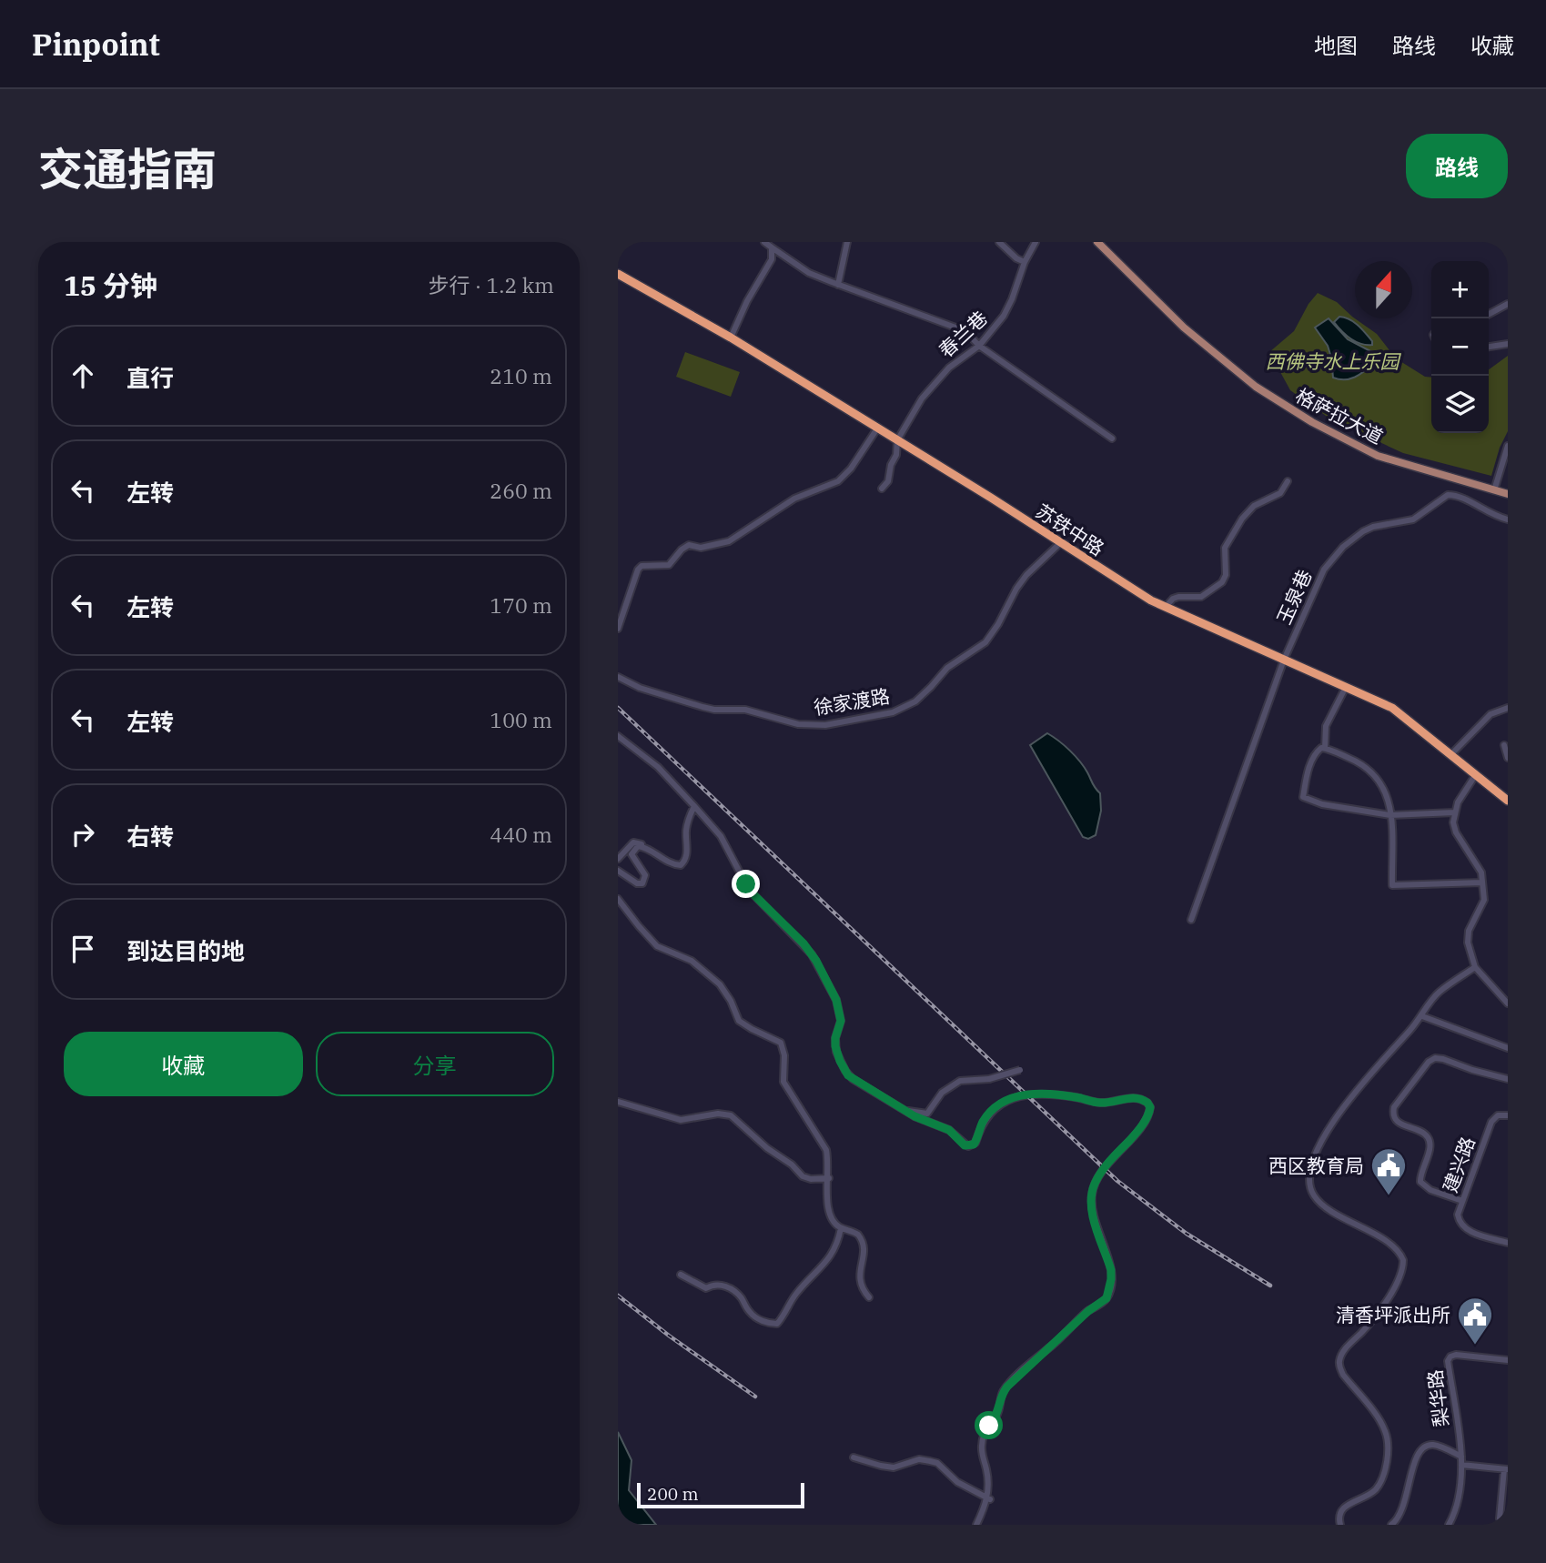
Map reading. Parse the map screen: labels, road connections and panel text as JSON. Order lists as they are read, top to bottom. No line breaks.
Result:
{"streets":{"highway":["苏铁中路"],"main road":["格萨拉大道"],"street":["春兰巷","玉泉巷","徐家渡路","建兴路","梨华路"]},"crossings":[["春兰巷","苏铁中路"],["苏铁中路","玉泉巷"],["苏铁中路","徐家渡路"]],"parks":["西佛寺水上乐园"],"places":{"public building":["西区教育局","清香坪派出所"]},"scale_bar":"200 m","north":"top","page":{"header":"Pinpoint","nav":["地图","路线","收藏"],"title":"交通指南","buttons":["路线",["收藏","分享"]],"heading":["15 分钟","步行 · 1.2 km"],"map_buttons":["+","−"],"list":[["直行","210 m"],["左转","260 m"],["左转","170 m"],["左转","100 m"],["右转","440 m"],"到达目的地"],"scale":"200 m"}}
